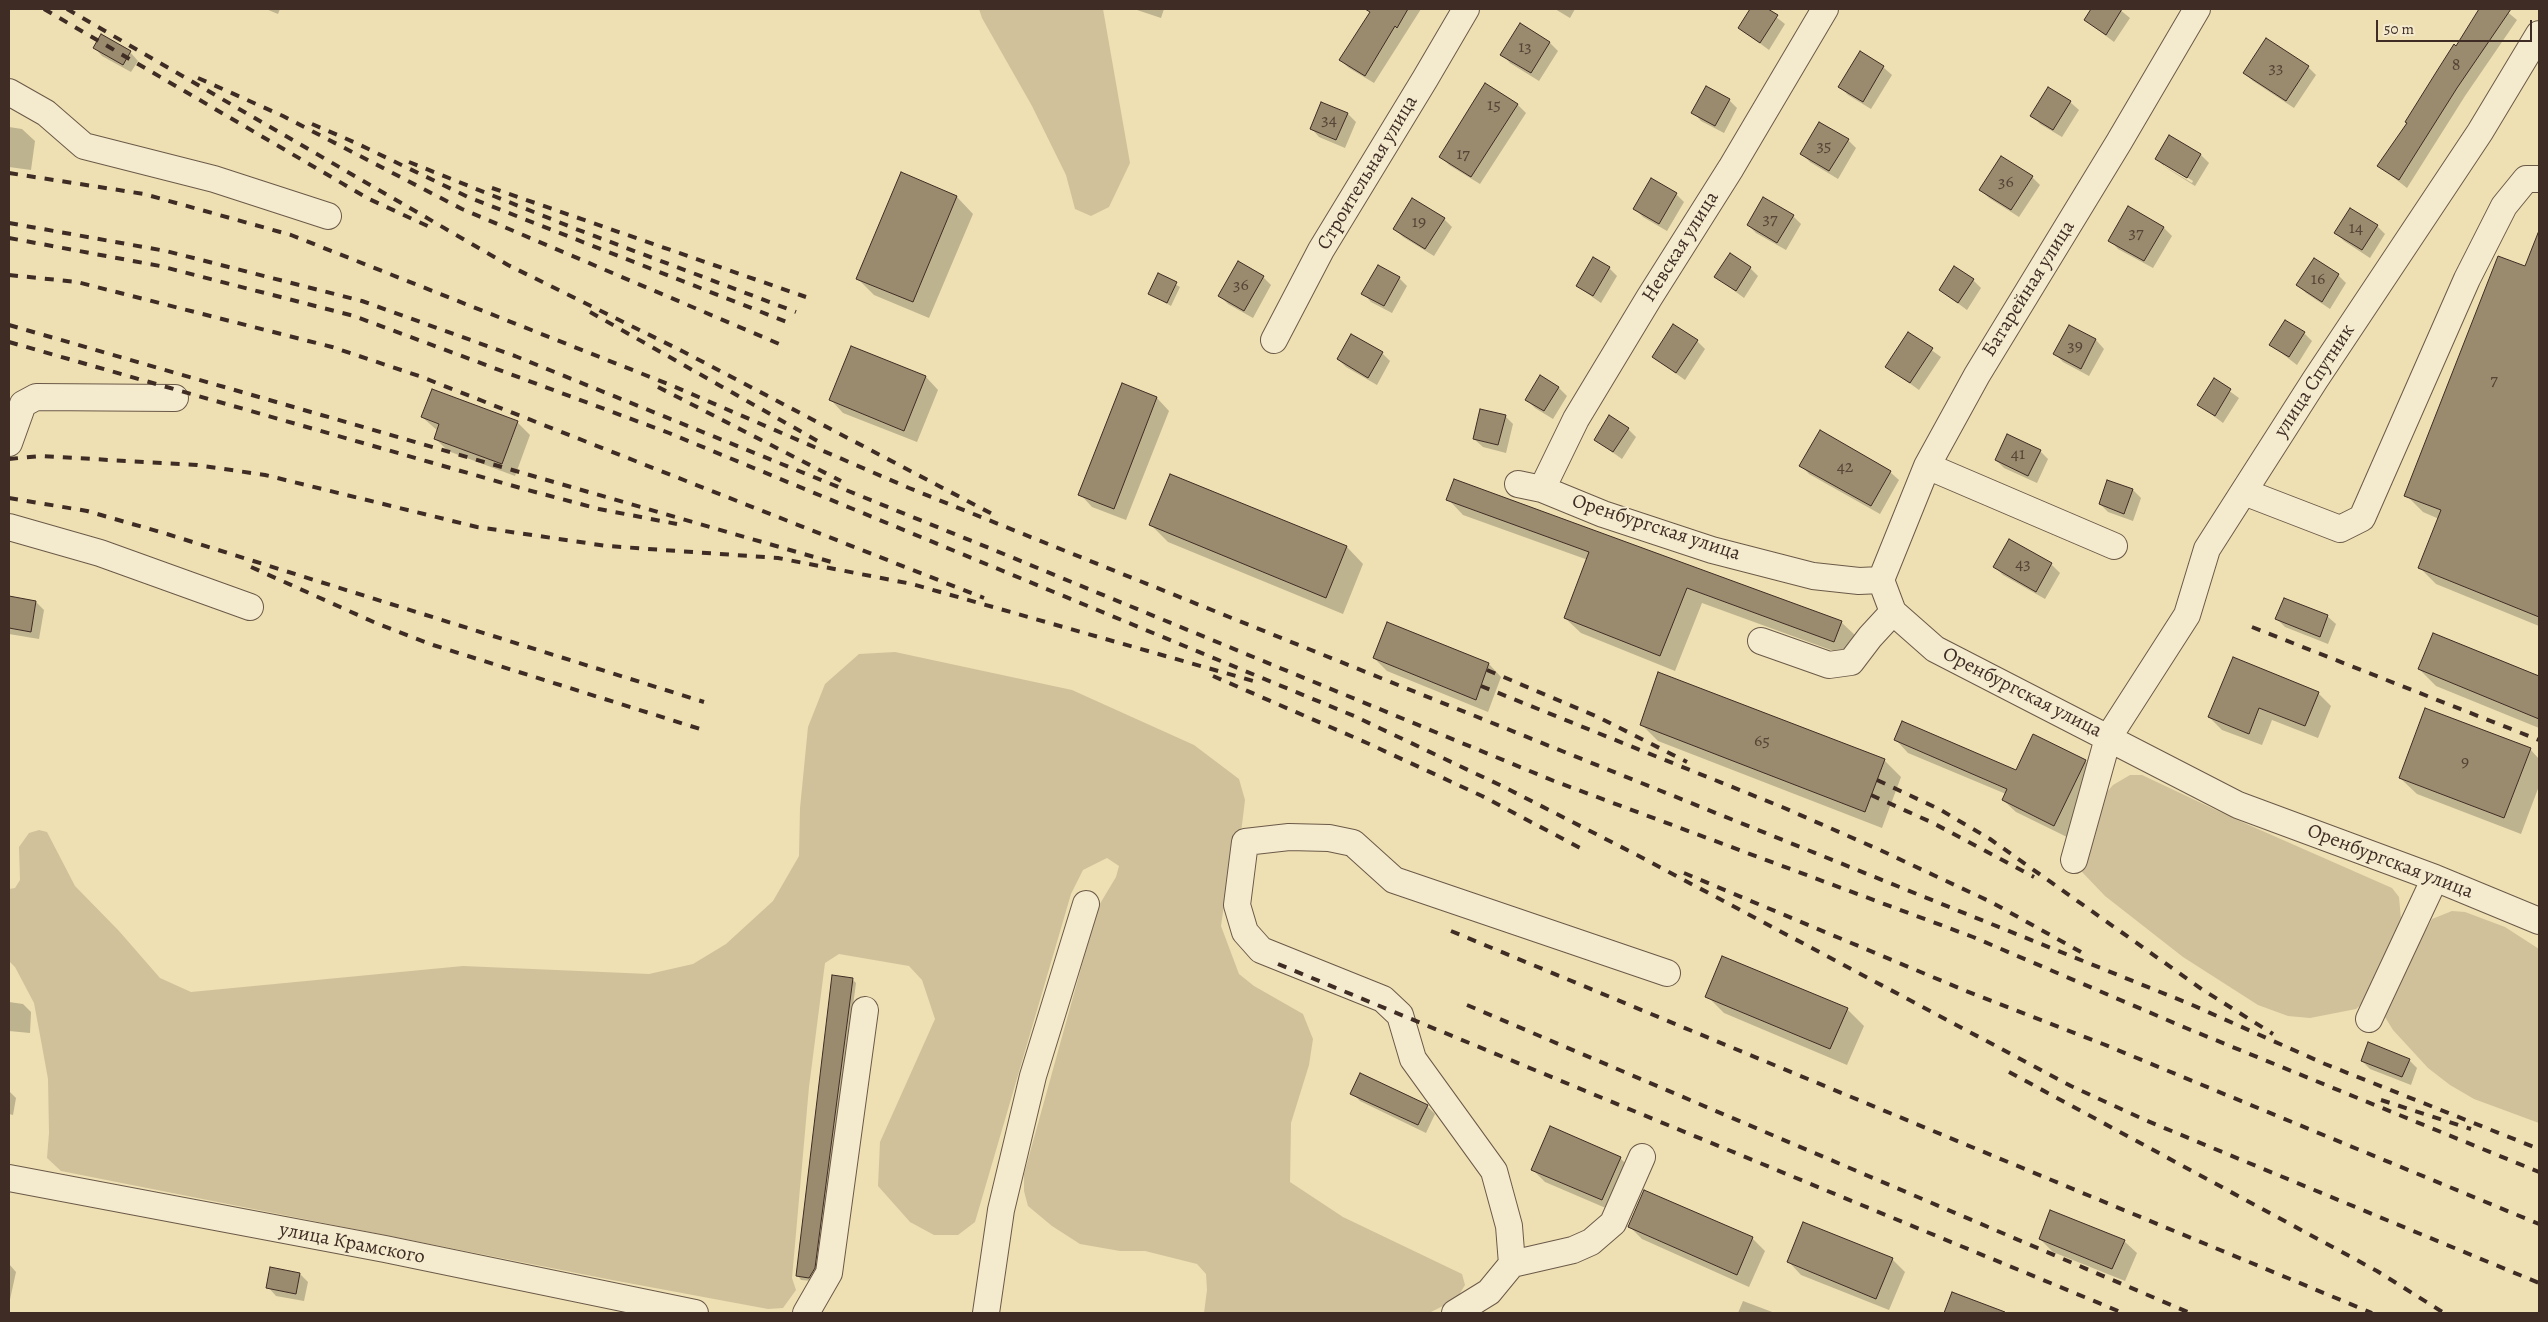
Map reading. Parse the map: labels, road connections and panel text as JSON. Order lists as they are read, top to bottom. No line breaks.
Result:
{"streets":{"street":["Строительная улица","Невская улица","Батарейная улица","улица Спутник","Оренбургская улица","улица Крамского"]},"crossings":[["Невская улица","Оренбургская улица"],["Батарейная улица","Оренбургская улица"],["улица Спутник","Оренбургская улица"]],"house_numbers":["13","8","33","15","34","35","17","36","37","19","14","37","16","36","39","7","41","42","43","65","9"],"scale_bar":"50 m"}
